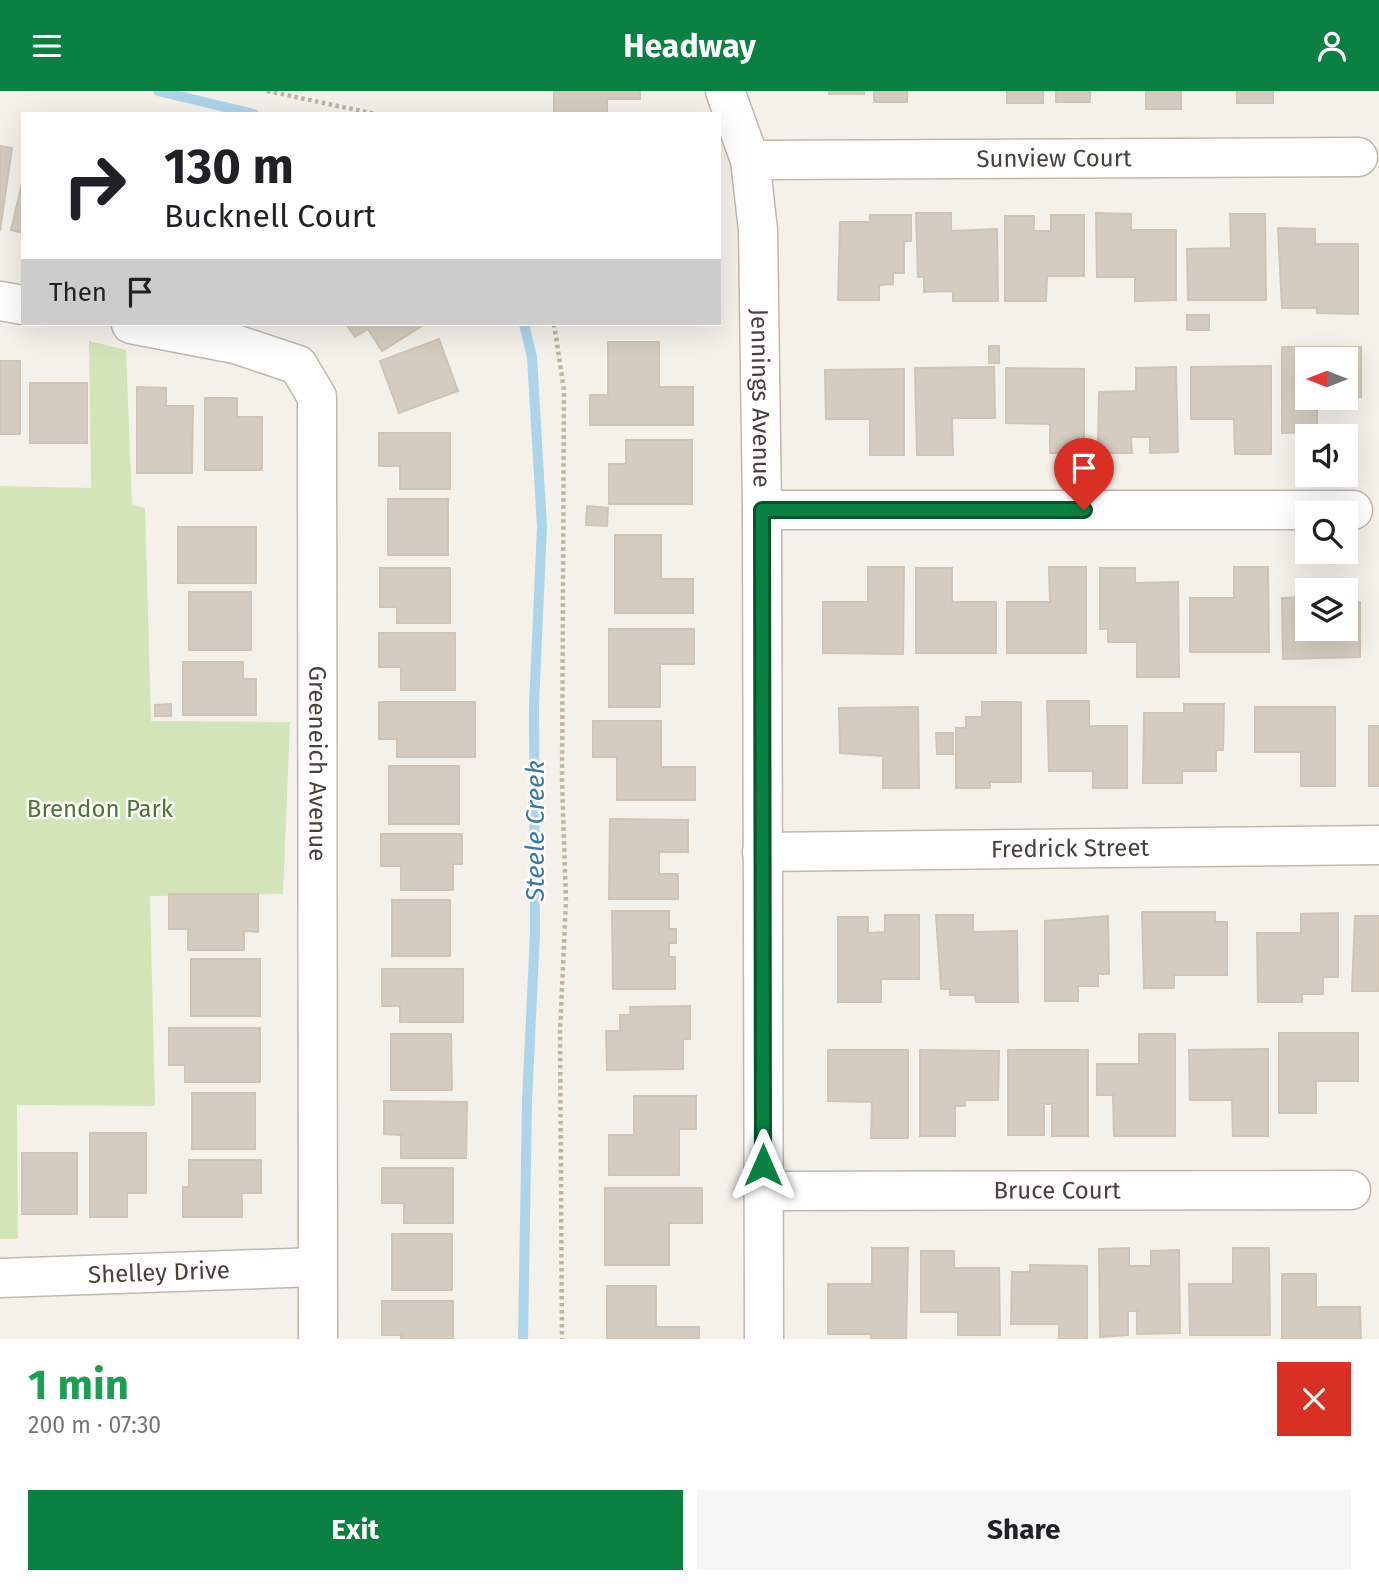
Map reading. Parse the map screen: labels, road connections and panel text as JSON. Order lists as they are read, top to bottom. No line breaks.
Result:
{"streets":{"street":["Sunview Court","Jennings Avenue","Greeneich Avenue","Fredrick Street","Bruce Court","Shelley Drive"]},"crossings":[["Sunview Court","Jennings Avenue"],["Jennings Avenue","Fredrick Street"],["Jennings Avenue","Bruce Court"],["Greeneich Avenue","Shelley Drive"]],"water":["Steele Creek"],"parks":["Brendon Park"],"north":"left","page":{"header":"Headway","turn":["130 m","Bucknell Court"],"then":"Then","heading":["1 min","200 m · 07:30"],"buttons":["Exit","Share"]}}
